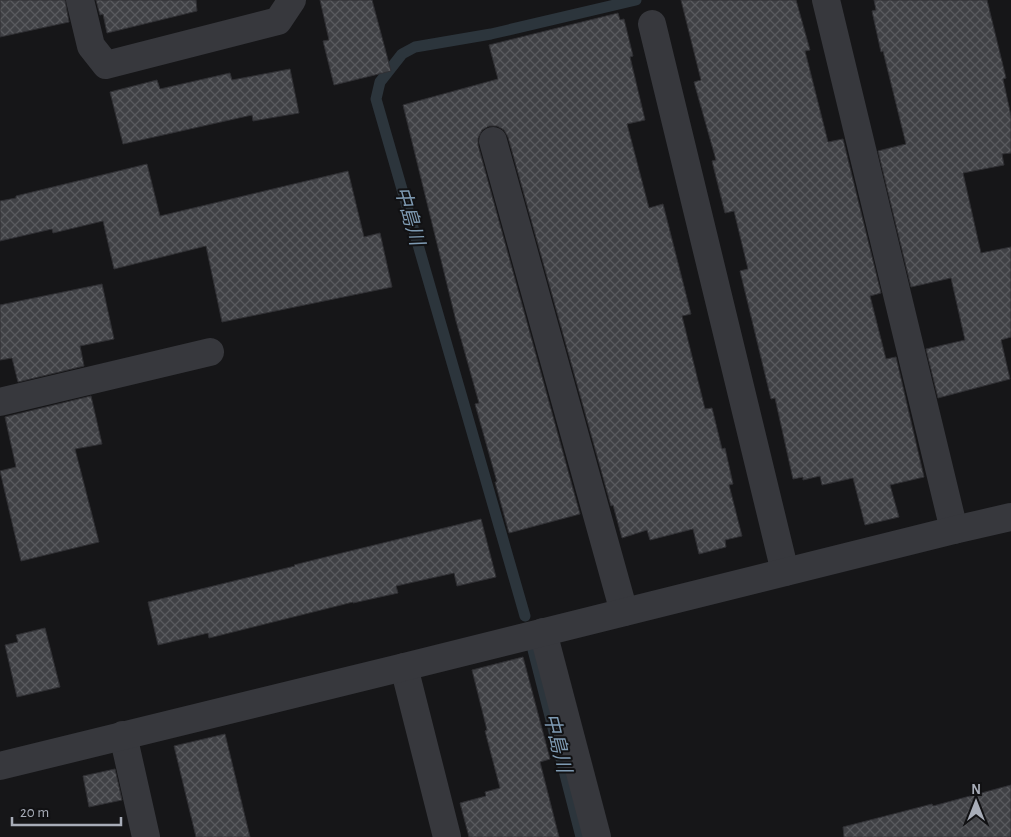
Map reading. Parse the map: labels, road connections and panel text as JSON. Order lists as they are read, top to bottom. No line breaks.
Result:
{"water":["中島川"],"scale_bar":"20 m","north":"top"}
